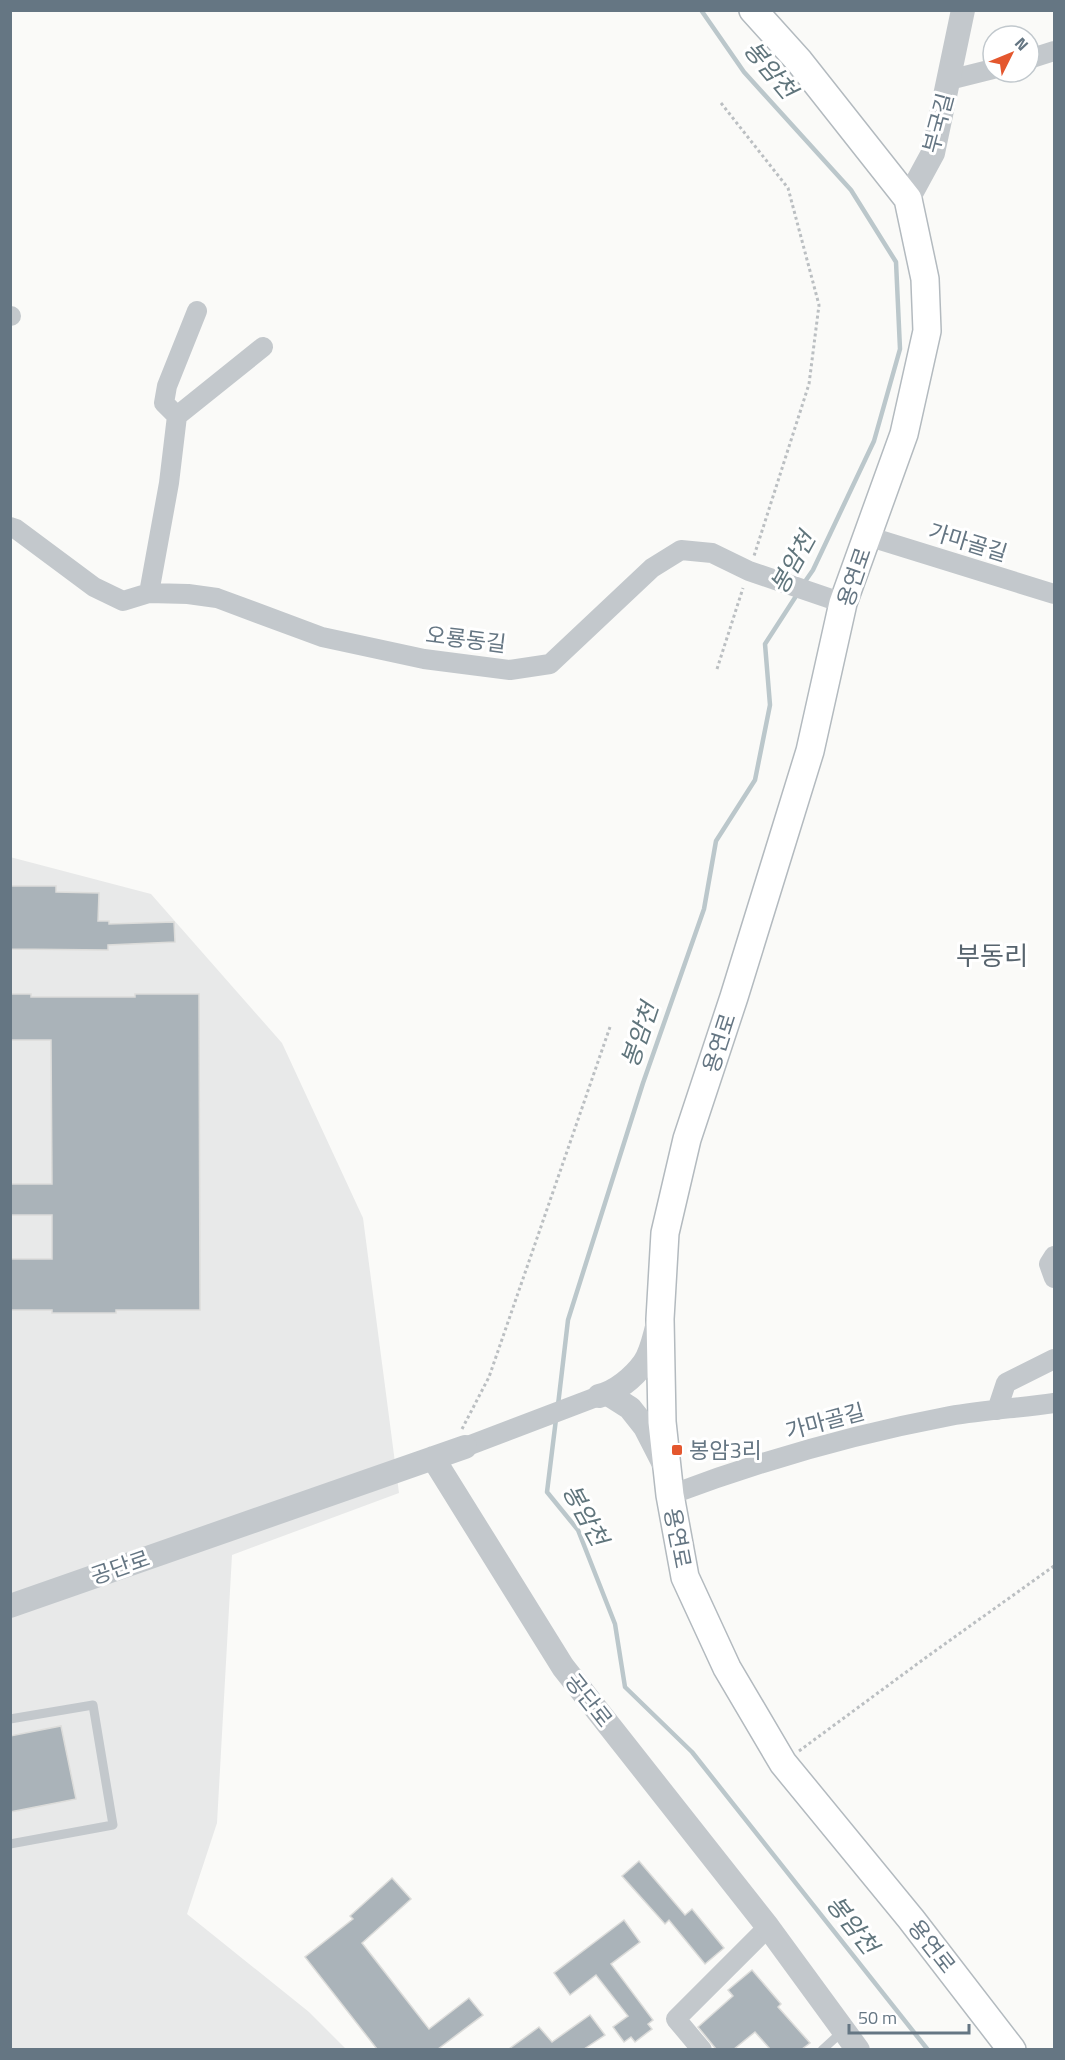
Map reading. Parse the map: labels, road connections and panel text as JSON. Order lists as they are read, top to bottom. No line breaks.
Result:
{"streets":{"main road":["용연로"],"street":["부국길","가마골길","오룡동길","공단로"]},"crossings":[["부국길","용연로"],["가마골길","용연로"],["용연로","오룡동길"]],"districts":["부동리"],"water":["봉암천"],"places":{"transit":["봉암3리"]},"scale_bar":"50 m","north":"top right"}
